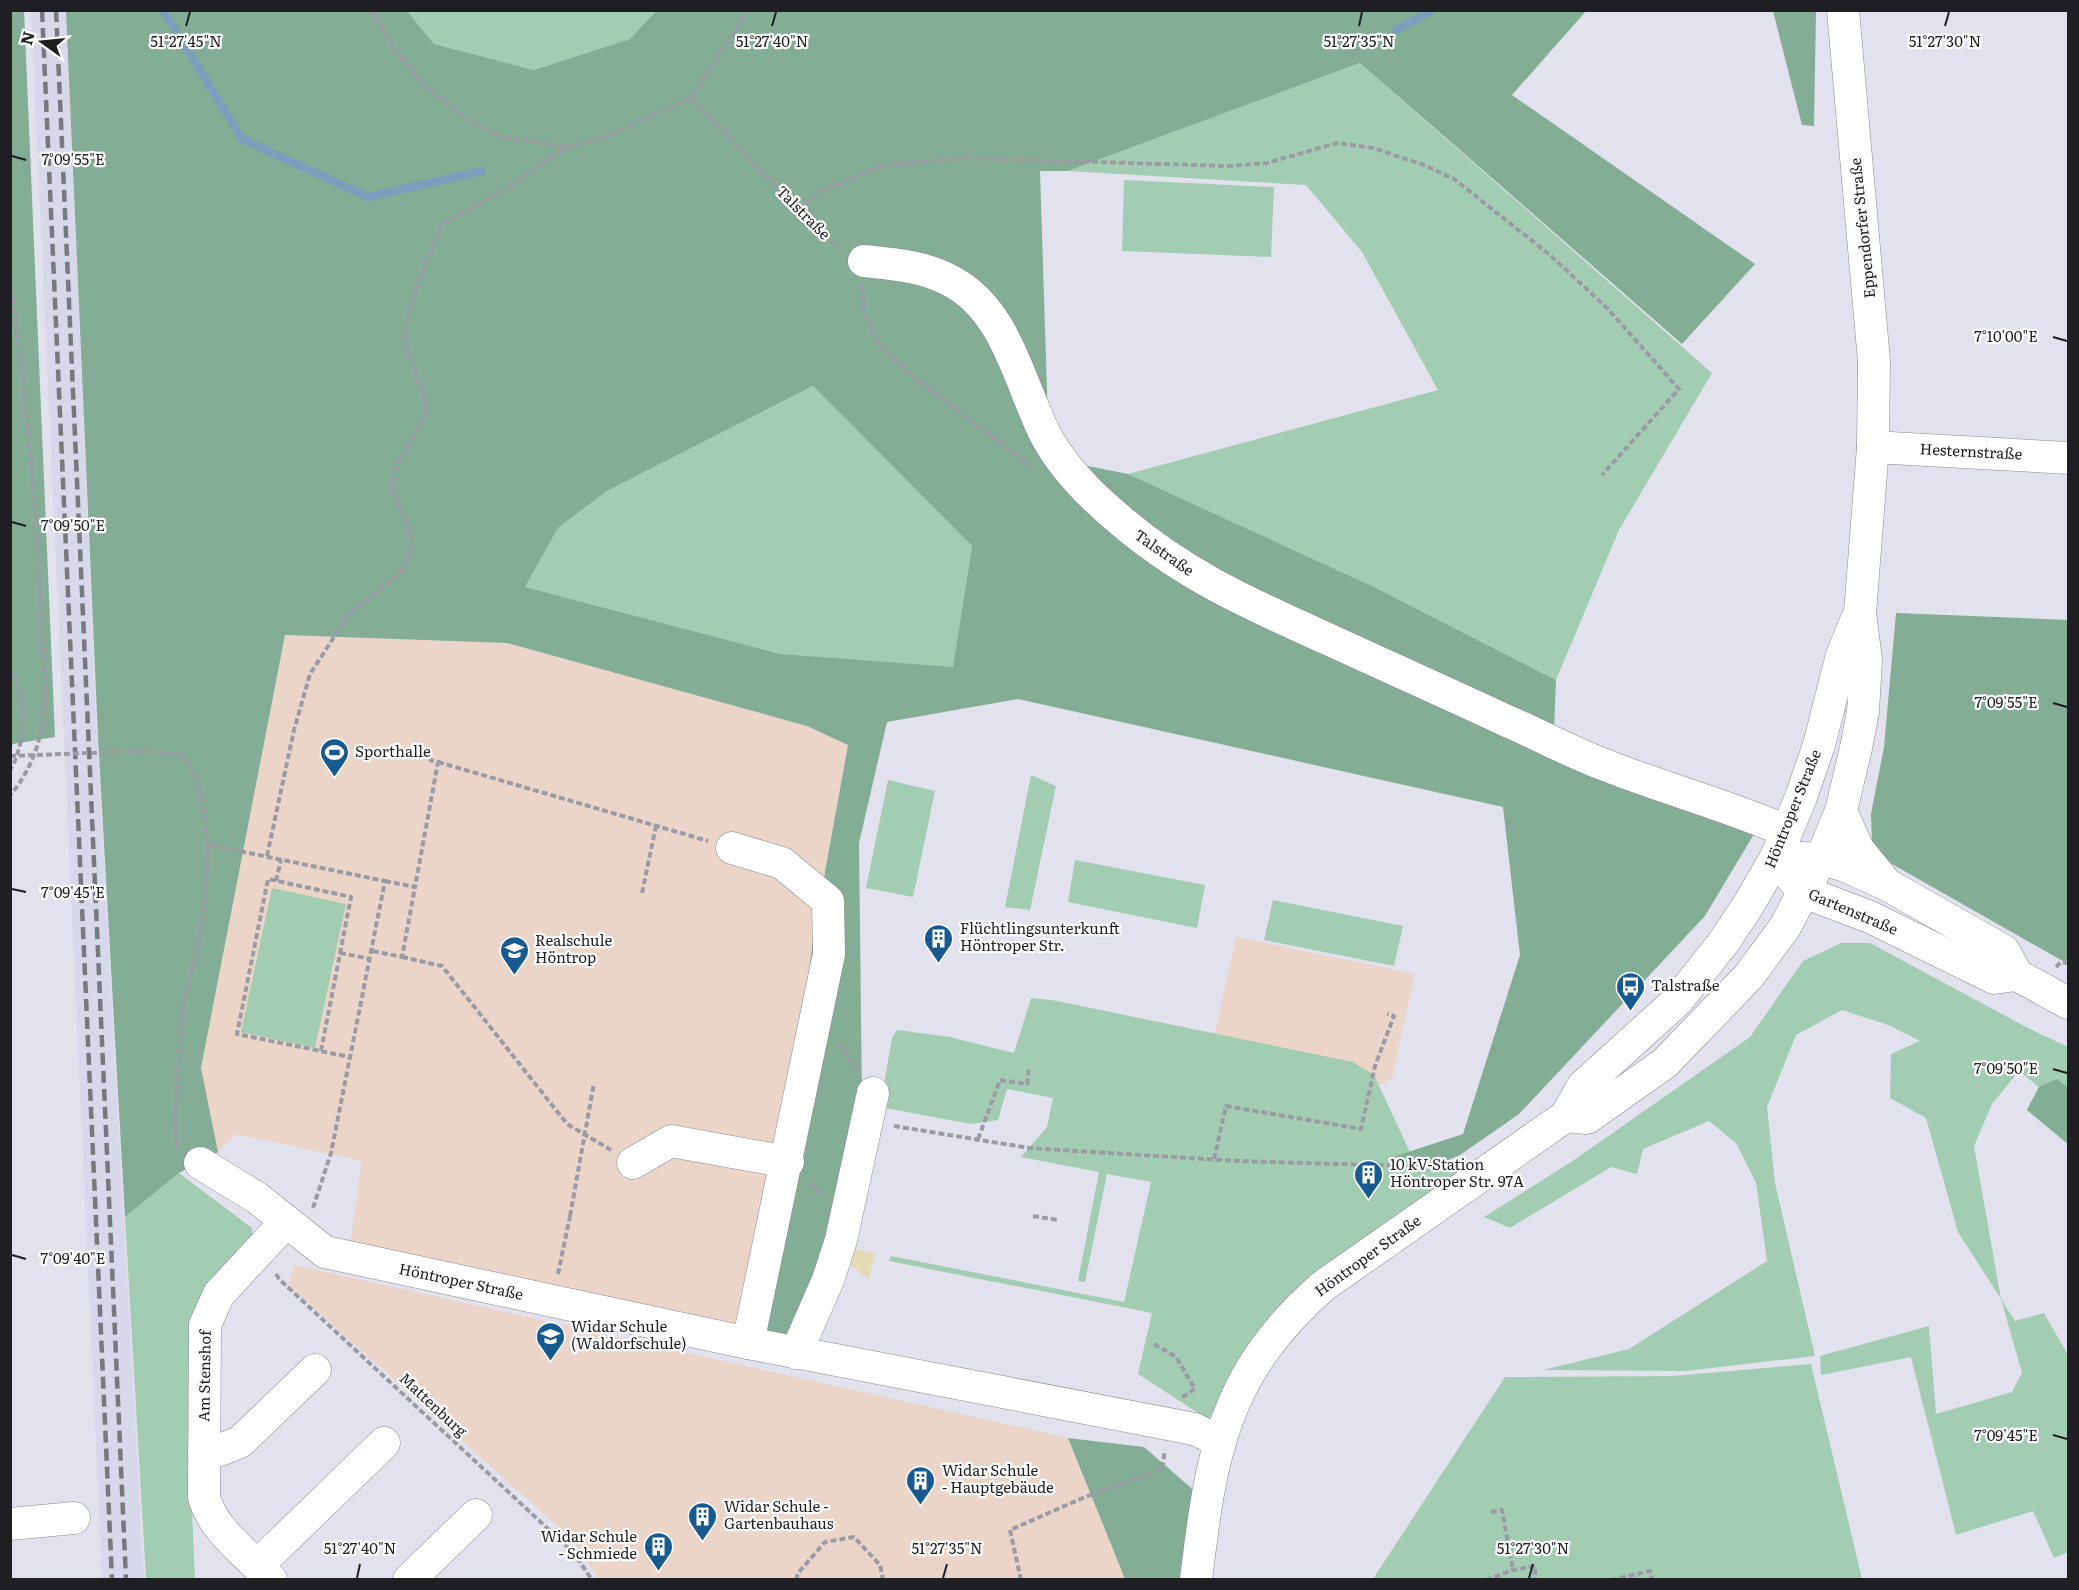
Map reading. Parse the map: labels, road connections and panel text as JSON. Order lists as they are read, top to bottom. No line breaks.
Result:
{"streets":{"street":["Talstraße","Eppendorfer Straße","Hesternstraße","Höntroper Straße","Gartenstraße","Am Stenshof"],"path":["Mattenburg"]},"crossings":[["Talstraße","Höntroper Straße"],["Talstraße","Gartenstraße"],["Eppendorfer Straße","Hesternstraße"],["Eppendorfer Straße","Höntroper Straße"],["Hesternstraße","Höntroper Straße"],["Höntroper Straße","Gartenstraße"],["Höntroper Straße","Am Stenshof"],["Am Stenshof","Mattenburg"]],"places":{"sports":["Sporthalle"],"building":["Flüchtlingsunterkunft Höntroper Str.","10 kV-Station Höntroper Str. 97A","Widar Schule - Hauptgebäude","Widar Schule - Gartenbauhaus","Widar Schule - Schmiede"],"school or university":["Realschule Höntrop","Widar Schule (Waldorfschule)"],"bus stop":["Talstraße"]},"north":"left","coordinates":["51°27'45\"N","51°27'40\"N","51°27'35\"N","51°27'30\"N","7°09'55\"E","7°10'00\"E","7°09'50\"E","7°09'45\"E","7°09'40\"E"]}
